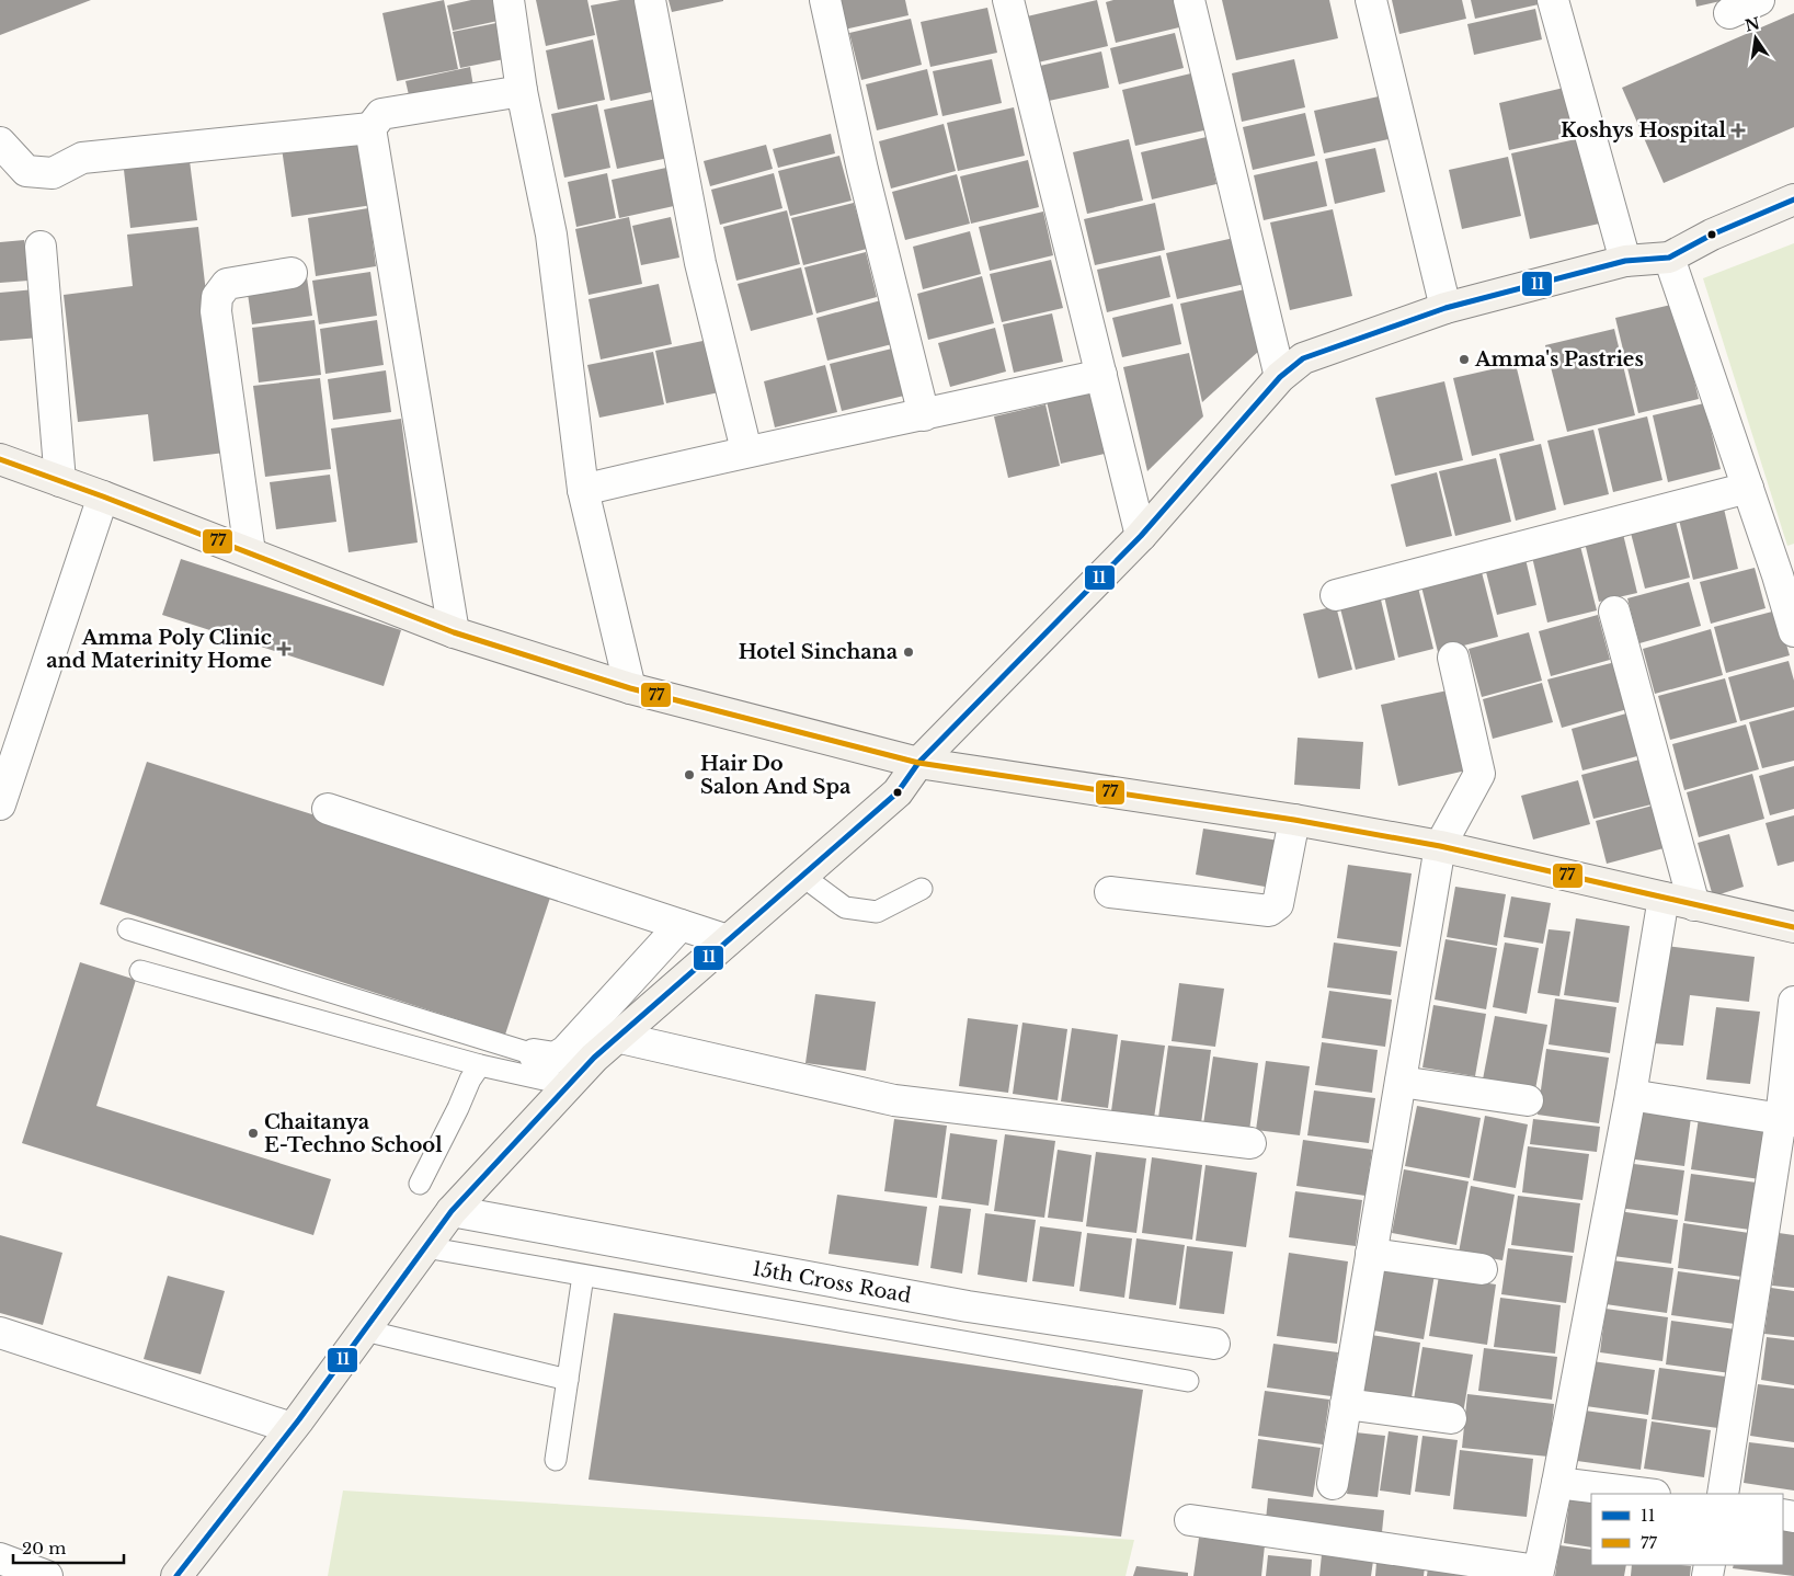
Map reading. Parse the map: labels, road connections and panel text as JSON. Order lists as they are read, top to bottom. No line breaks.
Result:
{"streets":{"street":["15th Cross Road"]},"places":{"health":["Koshys Hospital","Amma Poly Clinic and Materinity Home"],"other":["Amma's Pastries","Hotel Sinchana","Hair Do Salon And Spa","Chaitanya E-Techno School"]},"lines":["transit line 11","transit line 77"],"legend":["11","77"],"scale_bar":"20 m","north":"top"}
